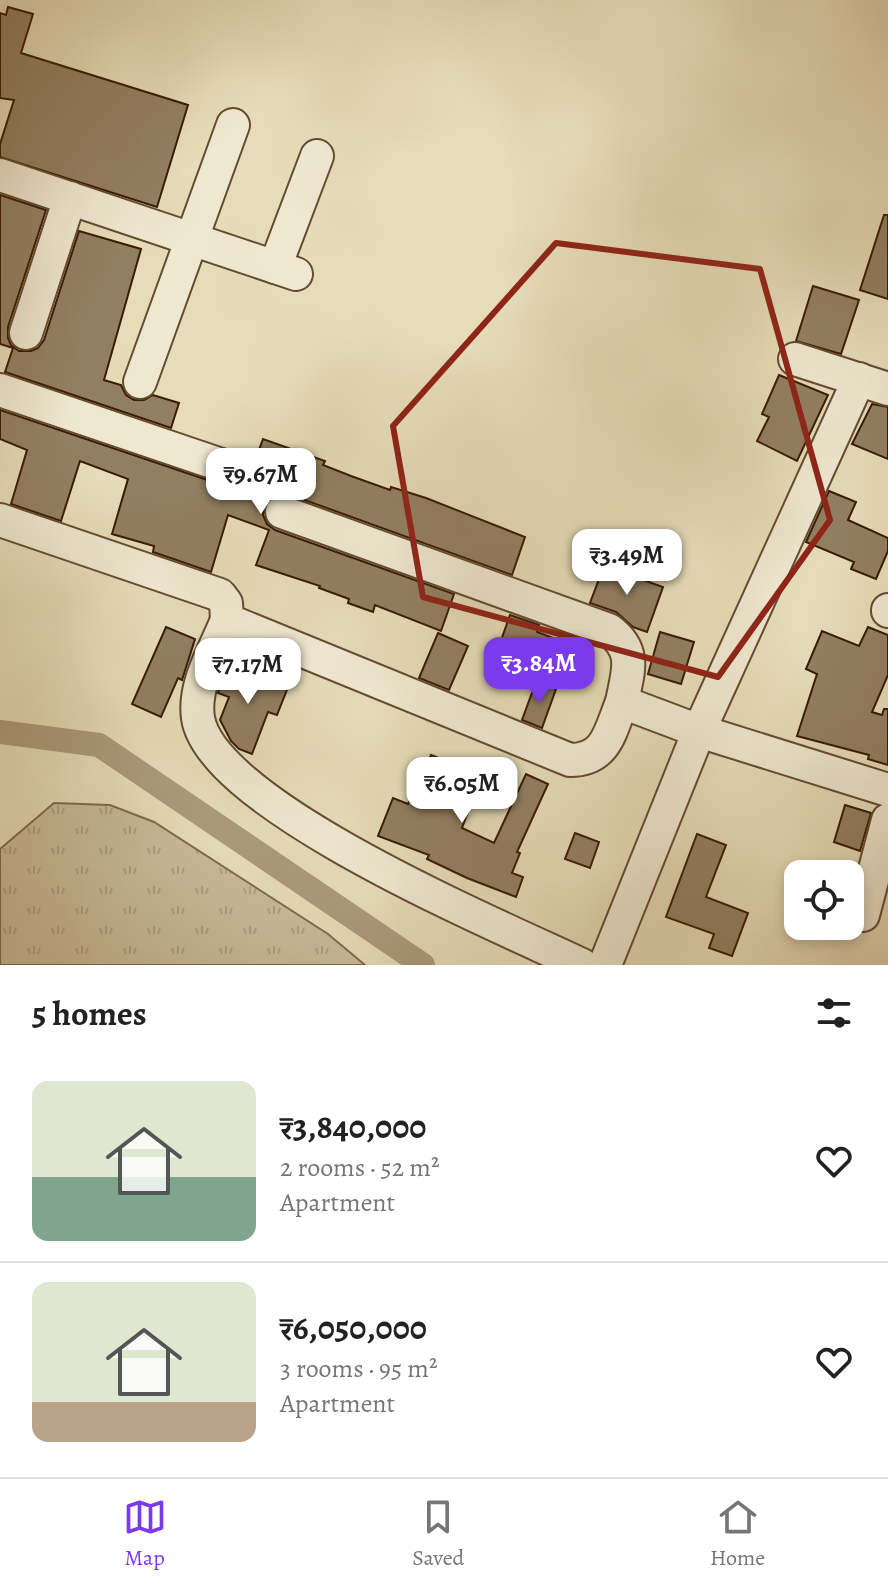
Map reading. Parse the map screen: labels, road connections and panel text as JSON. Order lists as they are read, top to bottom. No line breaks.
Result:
{"page":{"price":["₹9.67M","₹3.49M","₹3.84M","₹7.17M","₹6.05M"],"heading":"5 homes","list":[{"name":"₹3,840,000","note":"2 rooms · 52 m² · Apartment"},{"name":"₹6,050,000","note":"3 rooms · 95 m² · Apartment"}],"tabs":["Map","Saved","Home"]}}
